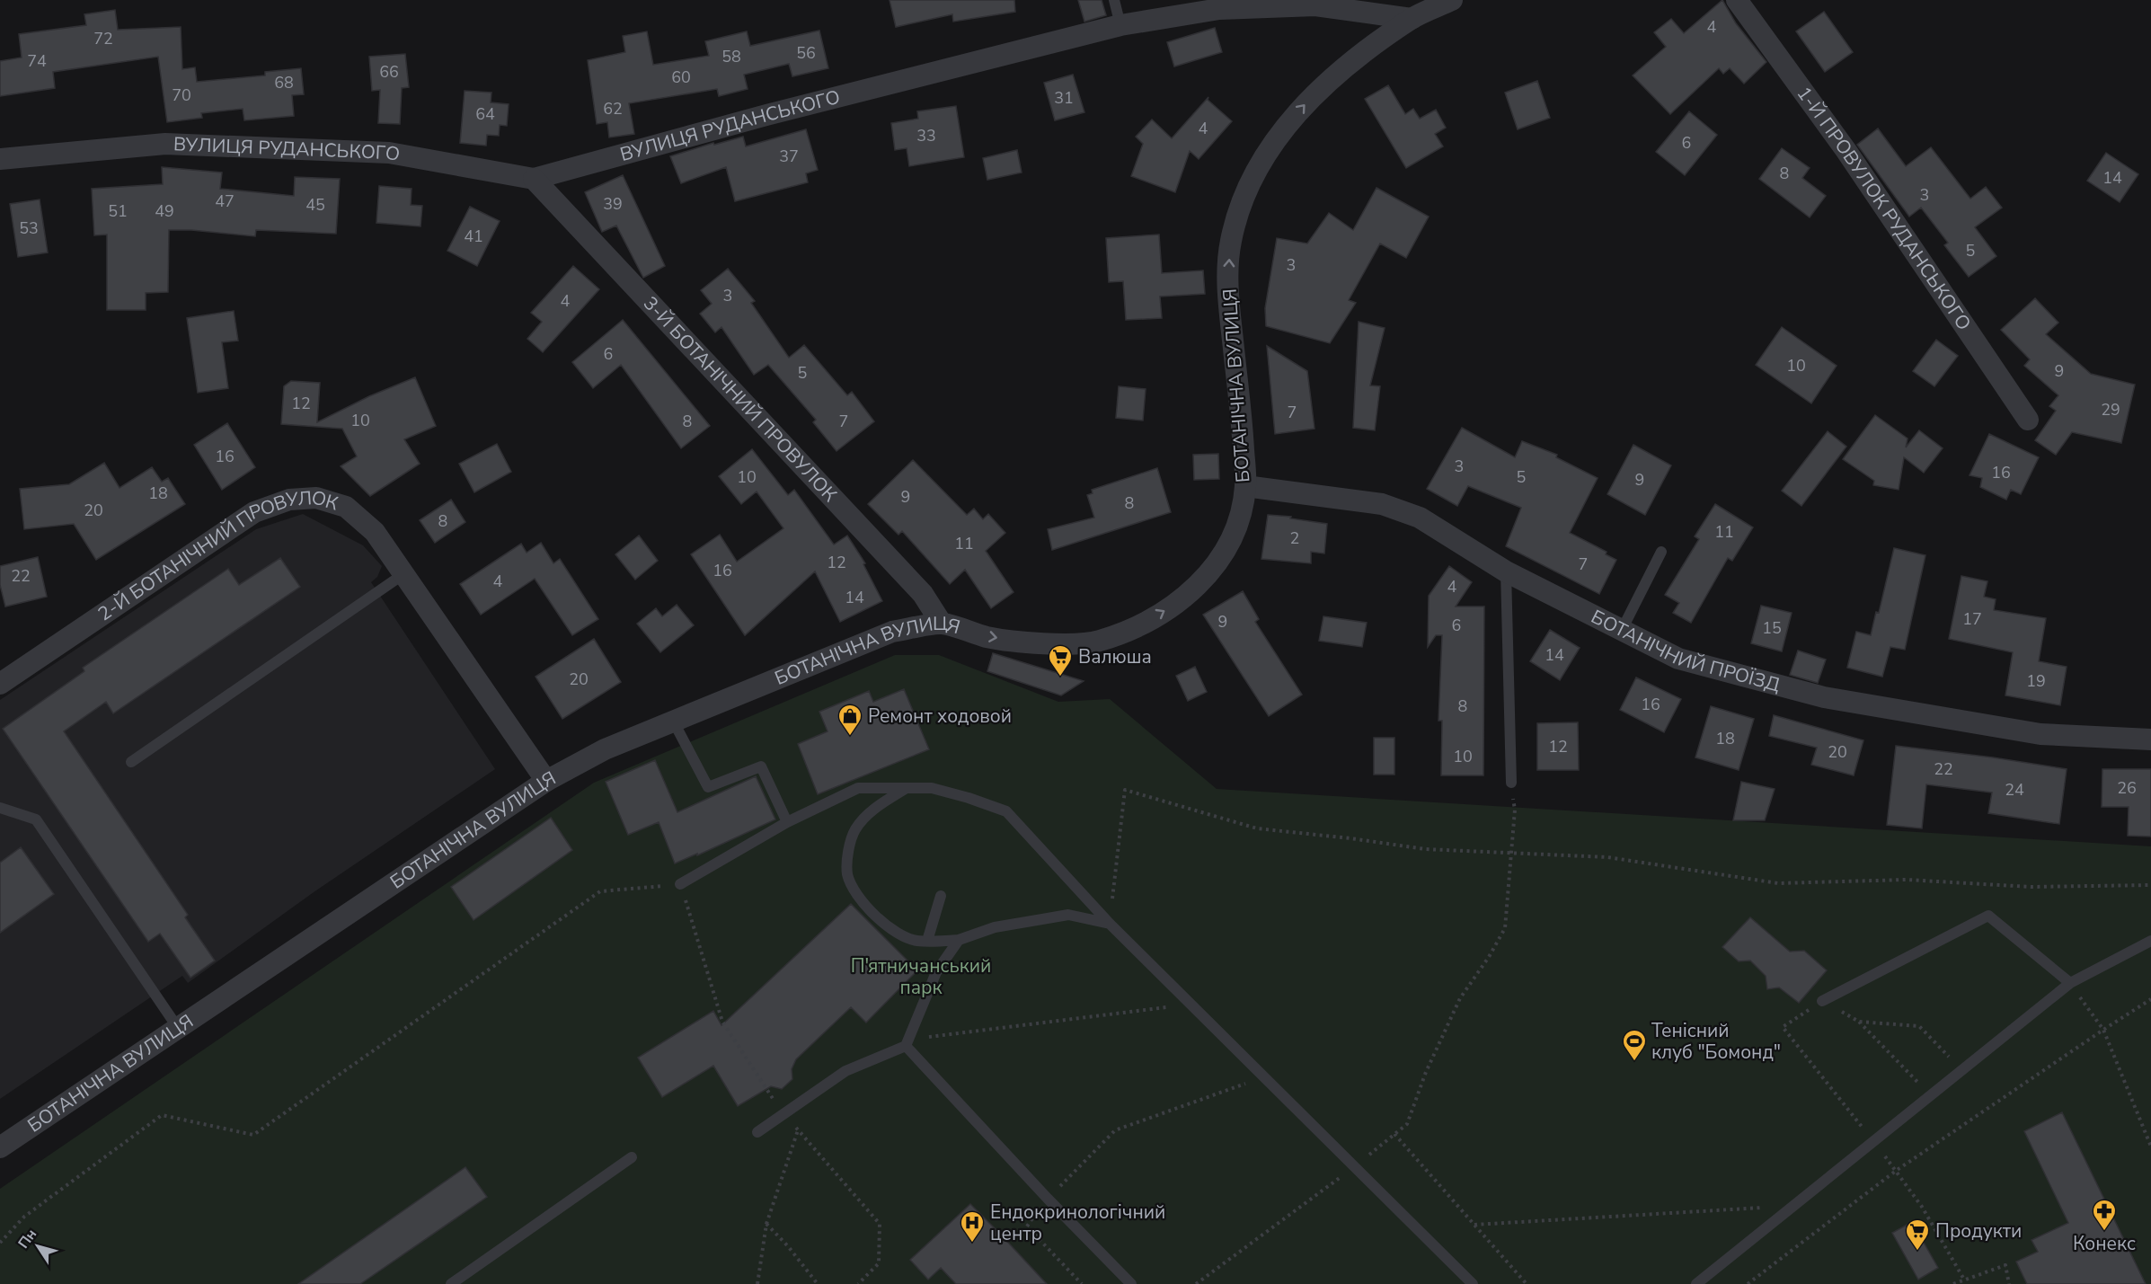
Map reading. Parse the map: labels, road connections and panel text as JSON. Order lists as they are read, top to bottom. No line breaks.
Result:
{"streets":{"street":["ВУЛИЦЯ РУДАНСЬКОГО","1-Й ПРОВУЛОК РУДАНСЬКОГО","БОТАНІЧНА ВУЛИЦЯ","3-Й БОТАНІЧНИЙ ПРОВУЛОК","2-Й БОТАНІЧНИЙ ПРОВУЛОК","БОТАНІЧНИЙ ПРОЇЗД"]},"crossings":[["ВУЛИЦЯ РУДАНСЬКОГО","БОТАНІЧНА ВУЛИЦЯ"],["ВУЛИЦЯ РУДАНСЬКОГО","3-Й БОТАНІЧНИЙ ПРОВУЛОК"],["БОТАНІЧНА ВУЛИЦЯ","3-Й БОТАНІЧНИЙ ПРОВУЛОК"],["БОТАНІЧНА ВУЛИЦЯ","2-Й БОТАНІЧНИЙ ПРОВУЛОК"],["БОТАНІЧНА ВУЛИЦЯ","БОТАНІЧНИЙ ПРОЇЗД"]],"one_way":["БОТАНІЧНА ВУЛИЦЯ"],"parks":["П'ятничанський парк"],"places":{"supermarket":["Валюша","Продукти"],"shop":["Ремонт ходовой"],"sports":["Тенісний клуб \"Бомонд\""],"pharmacy":["Конекс"],"hospital":["Ендокринологічний центр"]},"house_numbers":["4","72","56","58","74","66","60","68","70","31","62","64","4","33","6","37","8","14","3","47","39","45","51","49","53","41","5","3","3","4","6","10","9","5","12","29","7","10","8","7","16","3","16","10","5","9","18","9","8","20","8","11","2","11","12","7","16","22","4","4","14","17","9","6","15","14","20","19","16","8","18","12","20","10","22","26","24"],"north":"top left"}
